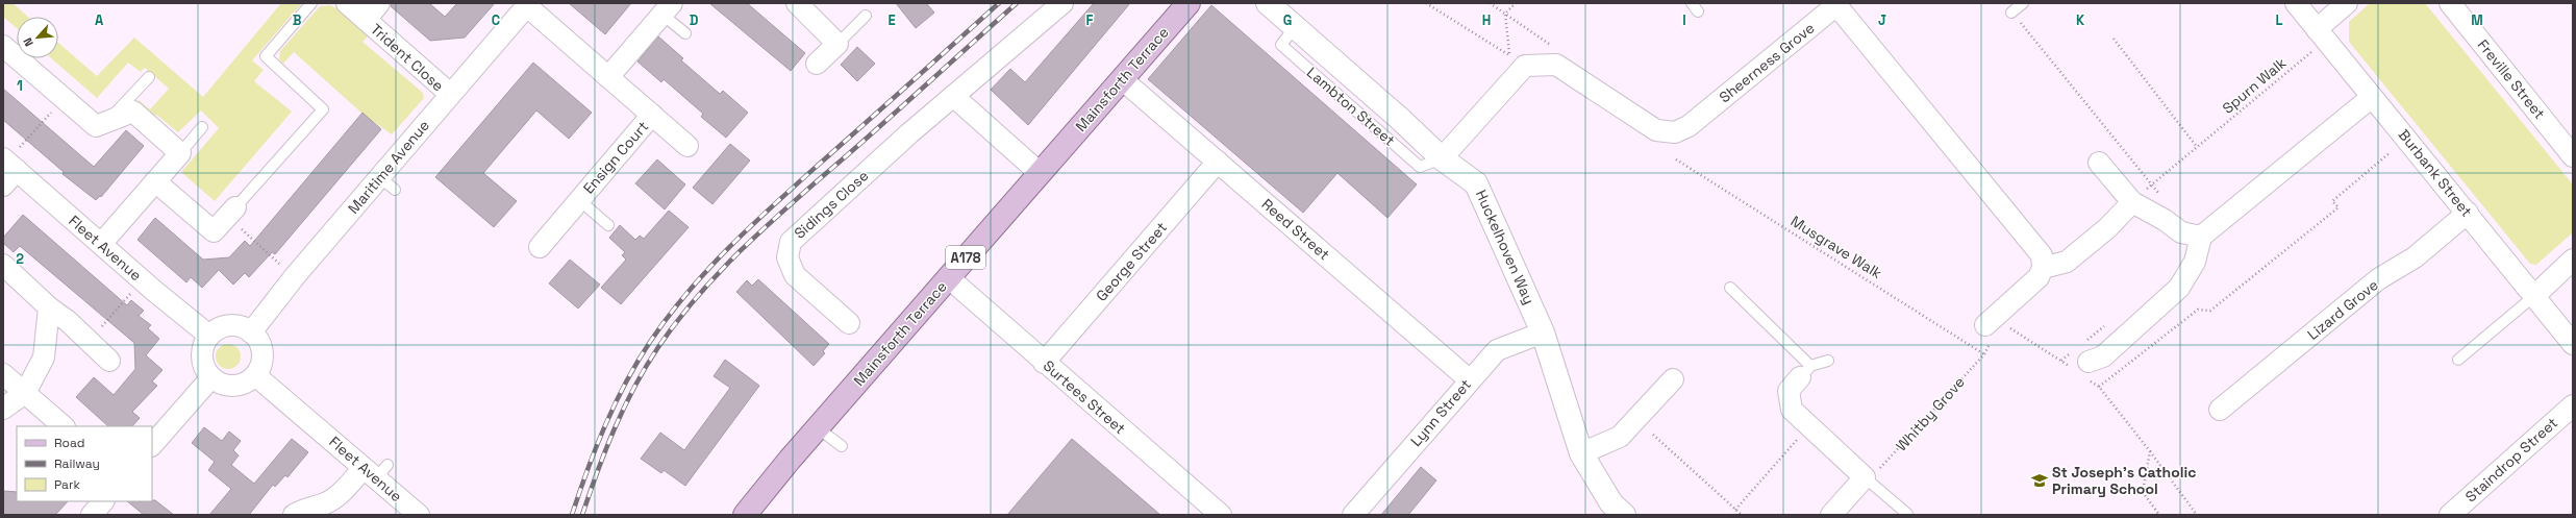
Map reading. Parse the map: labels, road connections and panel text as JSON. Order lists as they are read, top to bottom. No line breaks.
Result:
{"streets":{"main road":["Mainsforth Terrace","A178"],"street":["Trident Close","Sheerness Grove","Freville Street","Ensign Court","Maritime Avenue","Burbank Street","Sidings Close","Reed Street","Huckelhoven Way","Fleet Avenue","George Street","Lizard Grove","Surtees Street","Lynn Street","Staindrop Street"],"path":["Spurn Walk","Musgrave Walk","Whitby Grove"]},"crossings":[["Trident Close","Maritime Avenue"],["Mainsforth Terrace","Reed Street"],["Mainsforth Terrace","Surtees Street"],["Spurn Walk","Burbank Street"],["Ensign Court","Maritime Avenue"],["Maritime Avenue","Fleet Avenue"],["Burbank Street","Lizard Grove"],["Reed Street","George Street"],["Reed Street","Lynn Street"],["Huckelhoven Way","Lynn Street"],["Musgrave Walk","Whitby Grove"],["George Street","Surtees Street"]],"places":{"school or university":["St Joseph's Catholic Primary School"]},"legend":["Road","Railway","Park"],"north":"bottom left","grid":{"columns":["A","B","C","D","E","F","G","H","I","J","K","L","M"],"rows":["1","2"]}}
